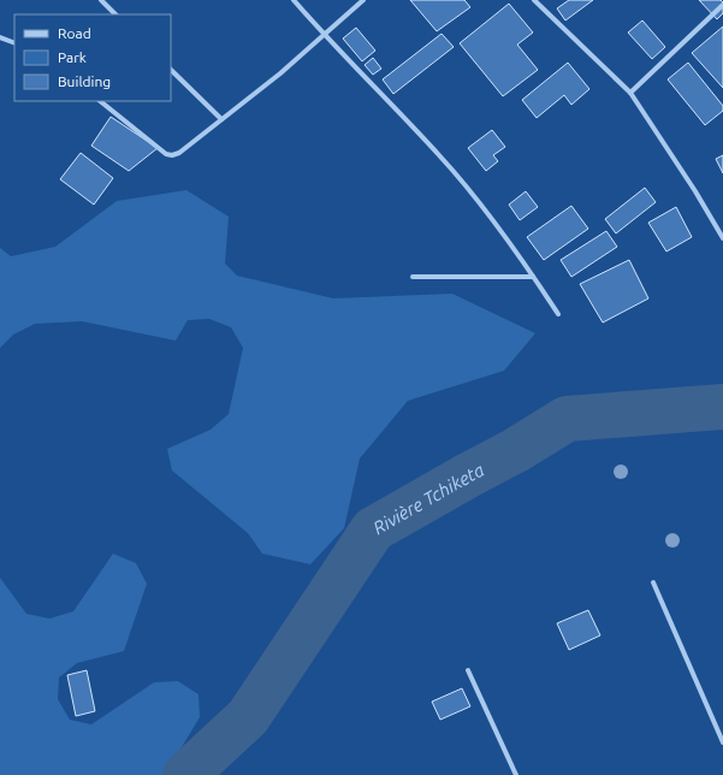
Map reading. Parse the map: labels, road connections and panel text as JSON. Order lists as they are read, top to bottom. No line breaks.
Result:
{"water":["Rivière Tchiketa"],"legend":["Road","Park","Building"]}
